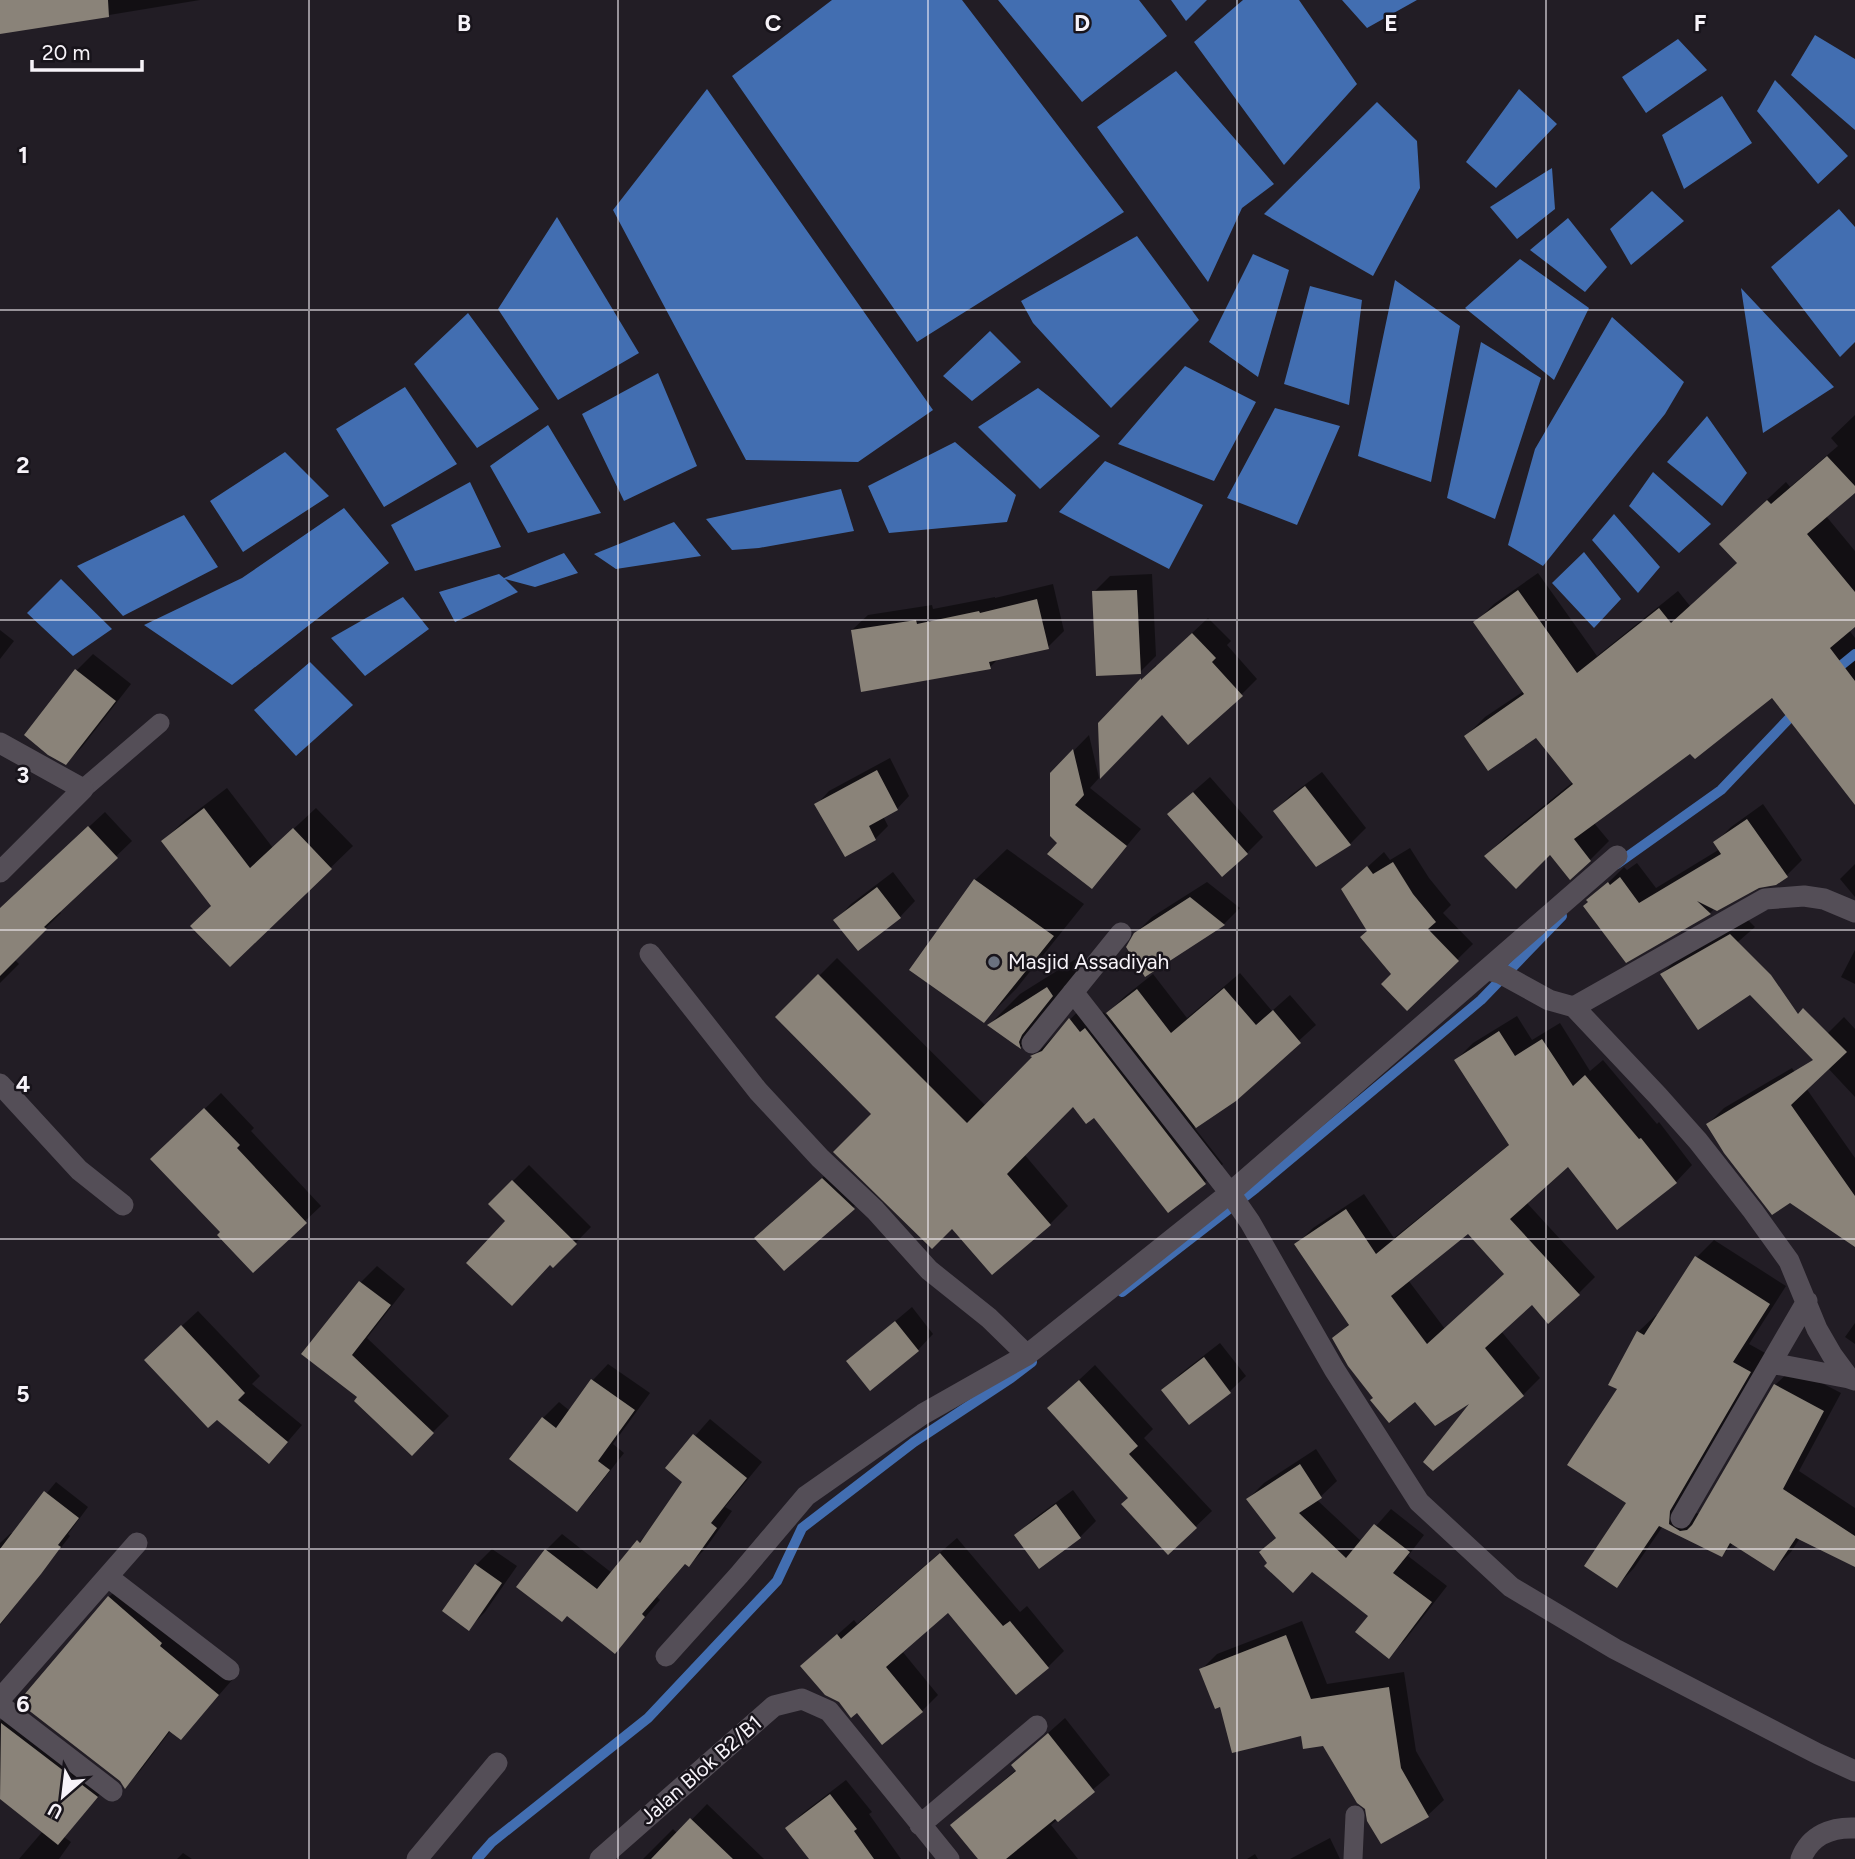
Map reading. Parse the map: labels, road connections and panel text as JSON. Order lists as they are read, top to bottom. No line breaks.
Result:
{"streets":{"street":["Jalan Blok B2/B1"]},"places":["Masjid Assadiyah"],"scale_bar":"20 m","north":"bottom left","grid":{"columns":["B","C","D","E","F"],"rows":["1","2","3","4","5","6"]}}
